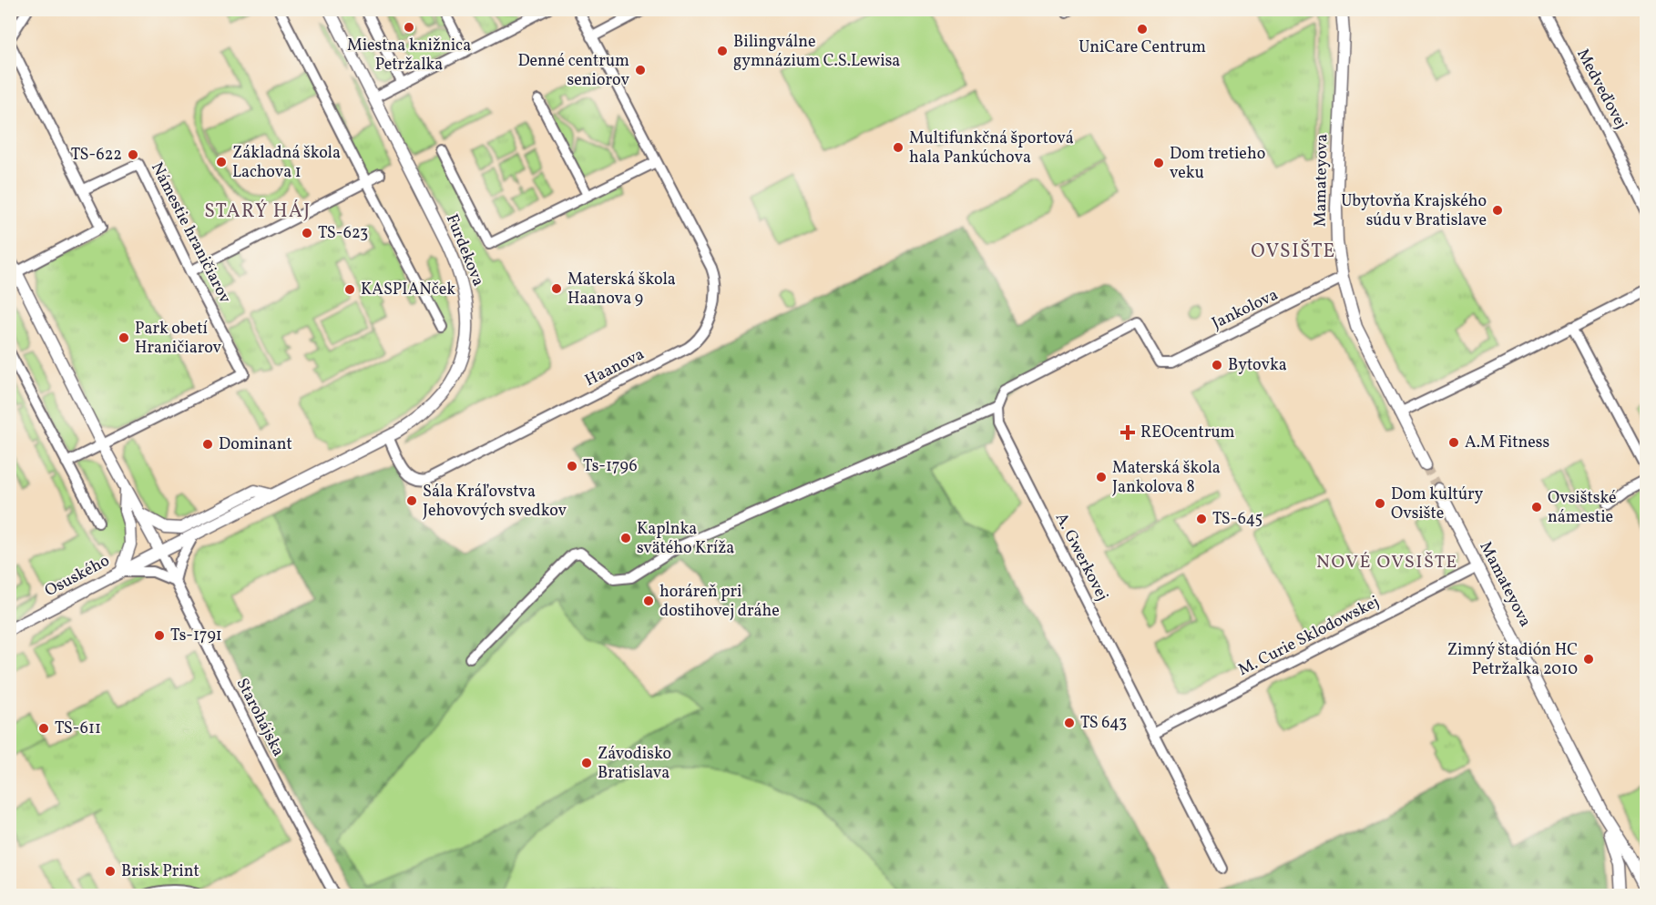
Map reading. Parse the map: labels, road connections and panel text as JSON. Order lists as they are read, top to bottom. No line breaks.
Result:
{"streets":{"street":["Medveďovej","Mamateyova","Námestie hraničiarov","Furdekova","Jankolova","Haanova","A. Gwerkovej","Osuského","M. Curie Sklodowskej","Starohájska"]},"crossings":[["Mamateyova","Jankolova"],["Mamateyova","M. Curie Sklodowskej"],["Furdekova","Haanova"],["Furdekova","Osuského"],["Furdekova","Starohájska"],["Jankolova","A. Gwerkovej"],["A. Gwerkovej","M. Curie Sklodowskej"],["Osuského","Starohájska"]],"districts":["STARÝ HÁJ","OVSIŠTE","NOVÉ OVSIŠTE"],"places":{"other":["Miestna knižnica Petržalka","UniCare Centrum","Bilingválne gymnázium C.S.Lewisa","Denné centrum seniorov","Multifunkčná športová hala Pankúchova","TS-622","Základná škola Lachova 1","Dom tretieho veku","Ubytovňa Krajského súdu v Bratislave","TS-623","Materská škola Haanova 9","KASPIANček","Park obetí Hraničiarov","Bytovka","A.M Fitness","Dominant","Ts-1796","Materská škola Jankolova 8","Sála Kráľovstva Jehovových svedkov","Dom kultúry Ovsište","Ovsištské námestie","TS-645","Kaplnka svätého Kríža","horáreň pri dostihovej dráhe","Ts-1791","Zimný štadión HC Petržalka 2010","TS 643","TS-611","Závodisko Bratislava","Brisk Print"],"health":["REOcentrum"]}}
